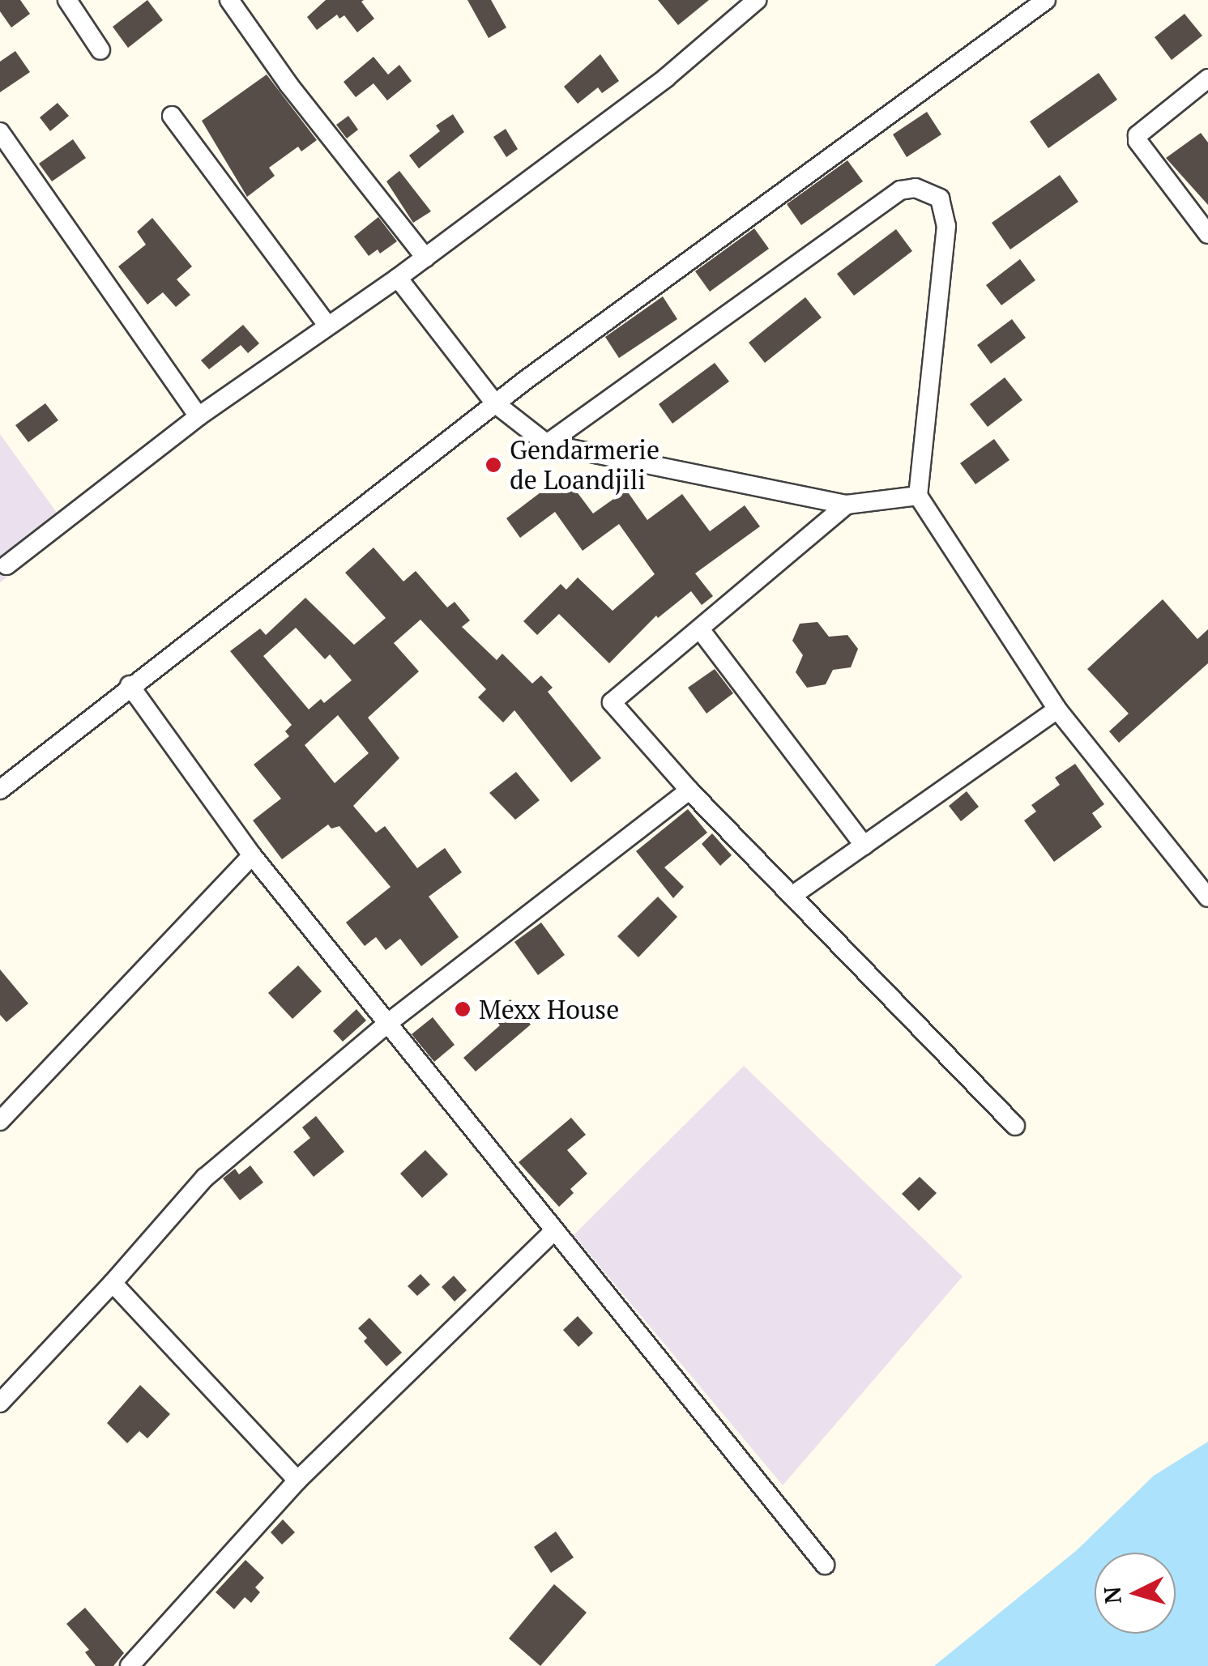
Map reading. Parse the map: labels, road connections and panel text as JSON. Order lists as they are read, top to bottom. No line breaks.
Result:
{"places":["Gendarmerie de Loandjili","Mexx House"],"north":"left"}
